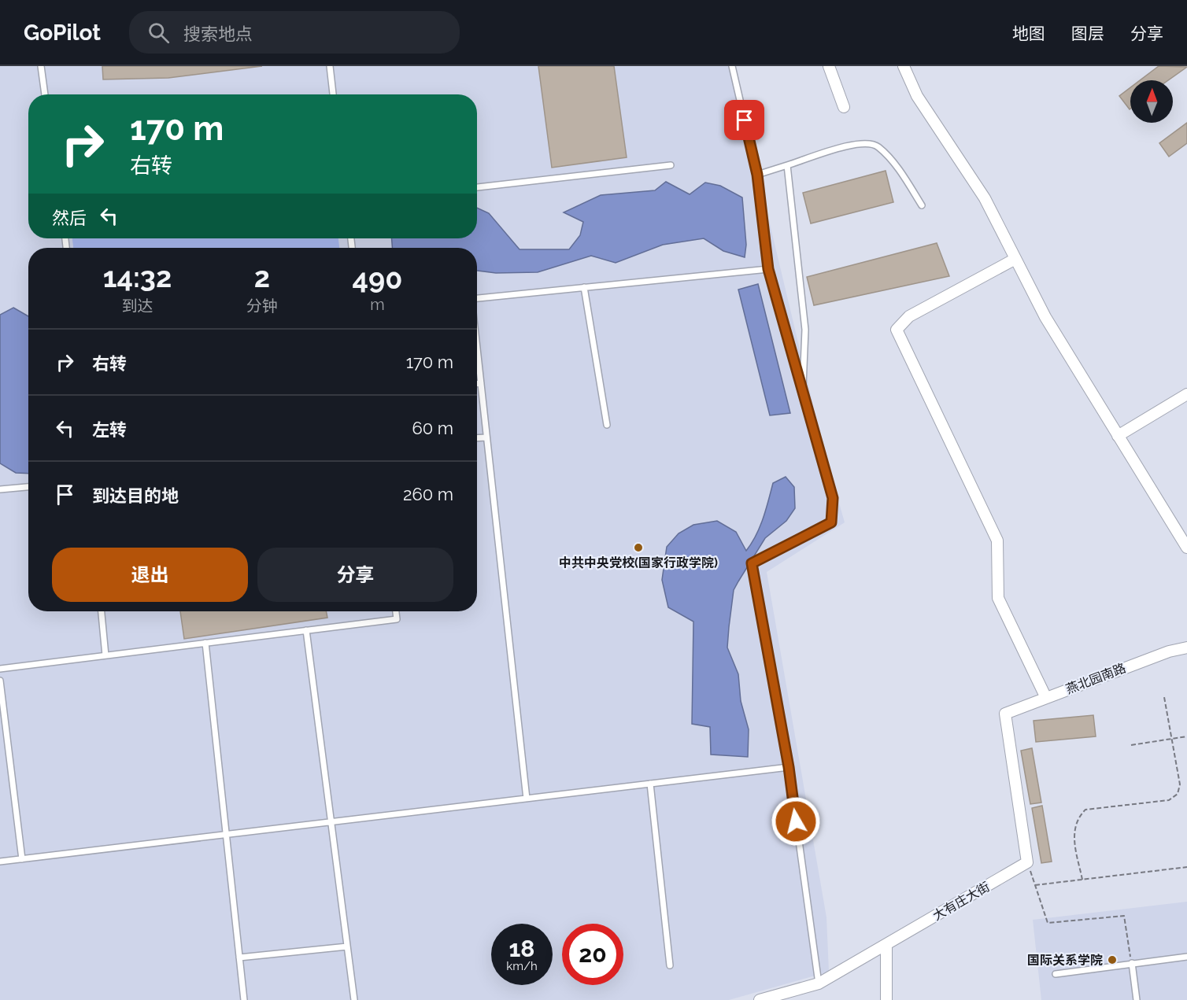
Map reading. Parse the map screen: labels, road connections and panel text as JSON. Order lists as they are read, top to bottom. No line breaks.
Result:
{"streets":{"street":["燕北园南路","大有庄大街"]},"crossings":[["燕北园南路","大有庄大街"]],"places":["中共中央党校(国家行政学院)","国际关系学院"],"north":"top","page":{"header":"GoPilot","search":"搜索地点","nav":["地图","图层","分享"],"turn":["170 m","右转"],"then":"然后","eta":["14:32","到达","2","分钟","490","m"],"list":[{"name":"右转","value":"170 m"},{"name":"左转","value":"60 m"},{"name":"到达目的地","value":"260 m"}],"buttons":["退出","分享"],"speed":"18 km/h","limit":"20"}}
